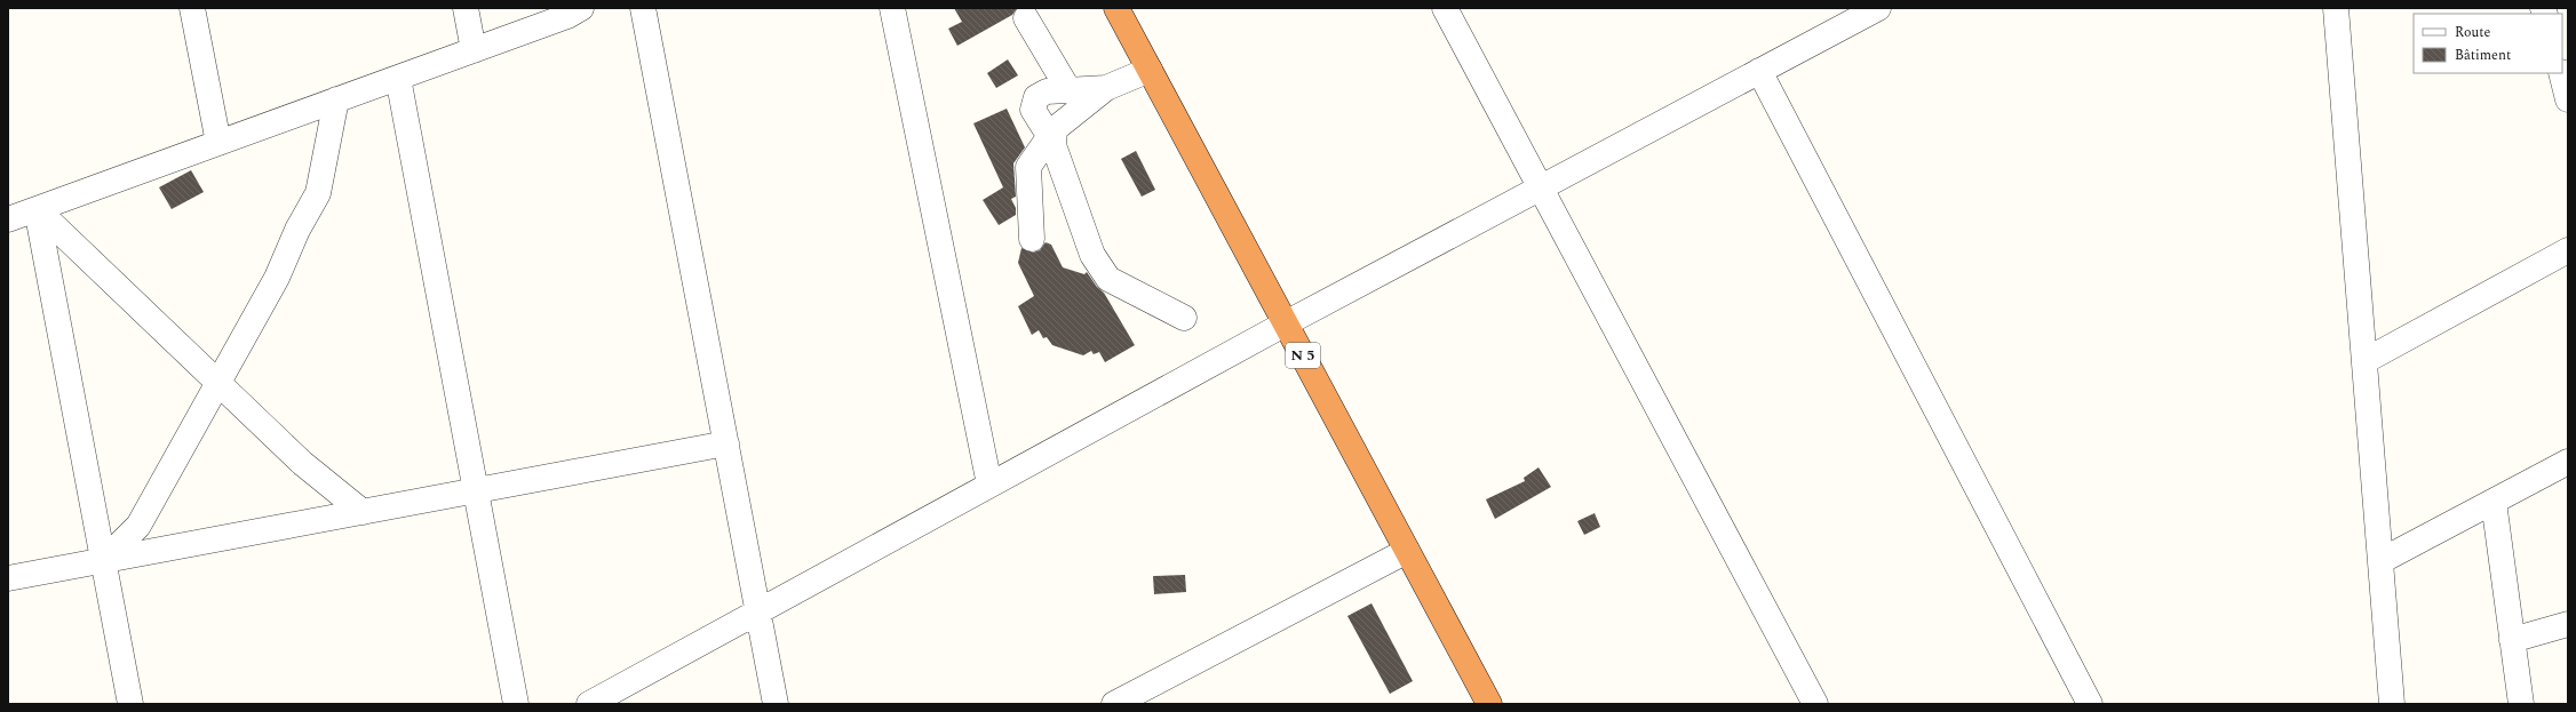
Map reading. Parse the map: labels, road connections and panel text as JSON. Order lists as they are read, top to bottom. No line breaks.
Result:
{"streets":{"highway":["N 5"]},"legend":["Route","Bâtiment"]}
